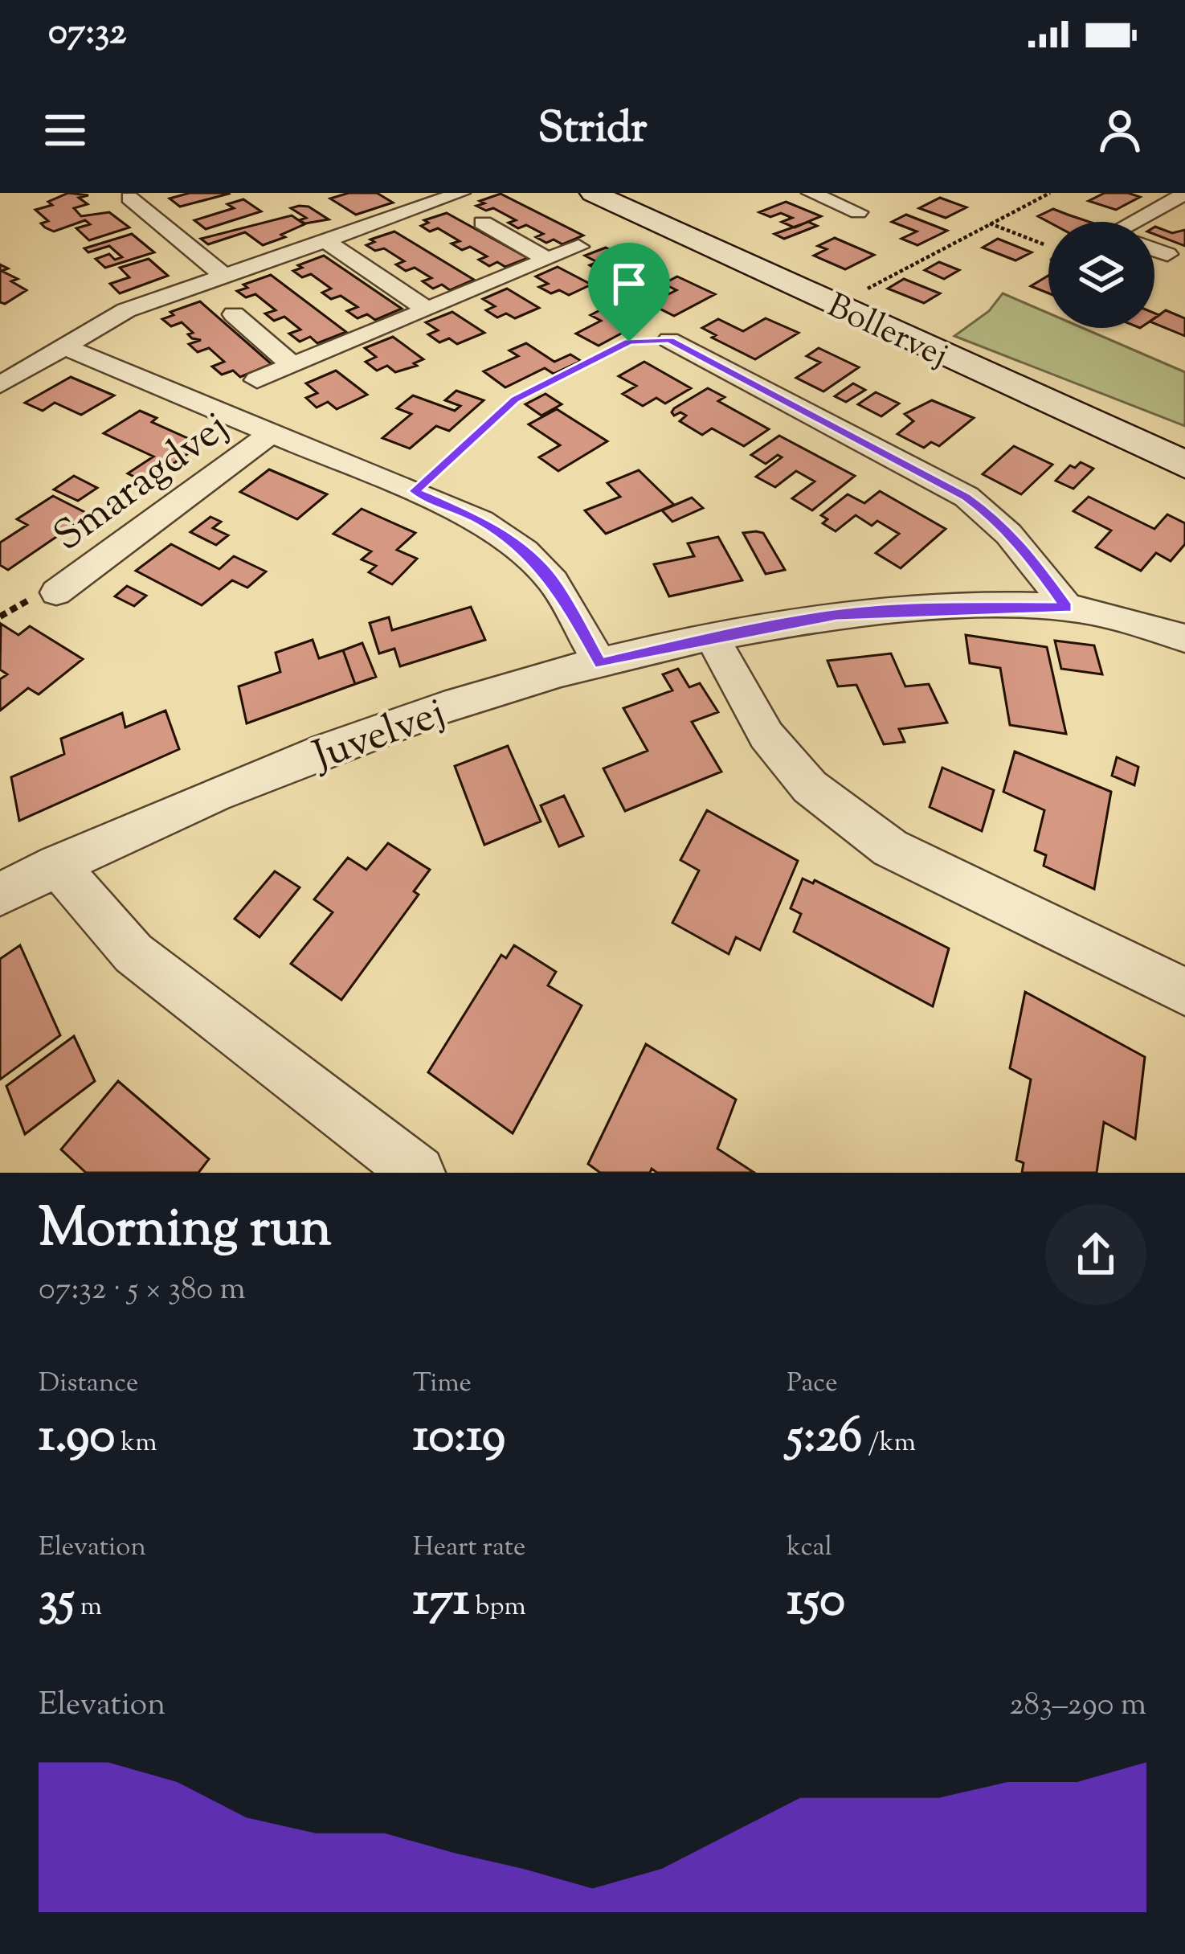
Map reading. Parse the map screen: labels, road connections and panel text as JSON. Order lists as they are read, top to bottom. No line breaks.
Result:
{"streets":{"main road":["Bollervej"],"street":["Smaragdvej","Juvelvej"]},"crossings":[["Smaragdvej","Juvelvej"]],"page":{"status":"07:32","header":"Stridr","heading":["Morning run","07:32 · 5 × 380 m"],"stats":[["Distance","1.90 km"],["Time","10:19"],["Pace","5:26 /km"],["Elevation","35 m"],["Heart rate","171 bpm"],["kcal","150"]],"chart":["Elevation","283–290 m"]}}
